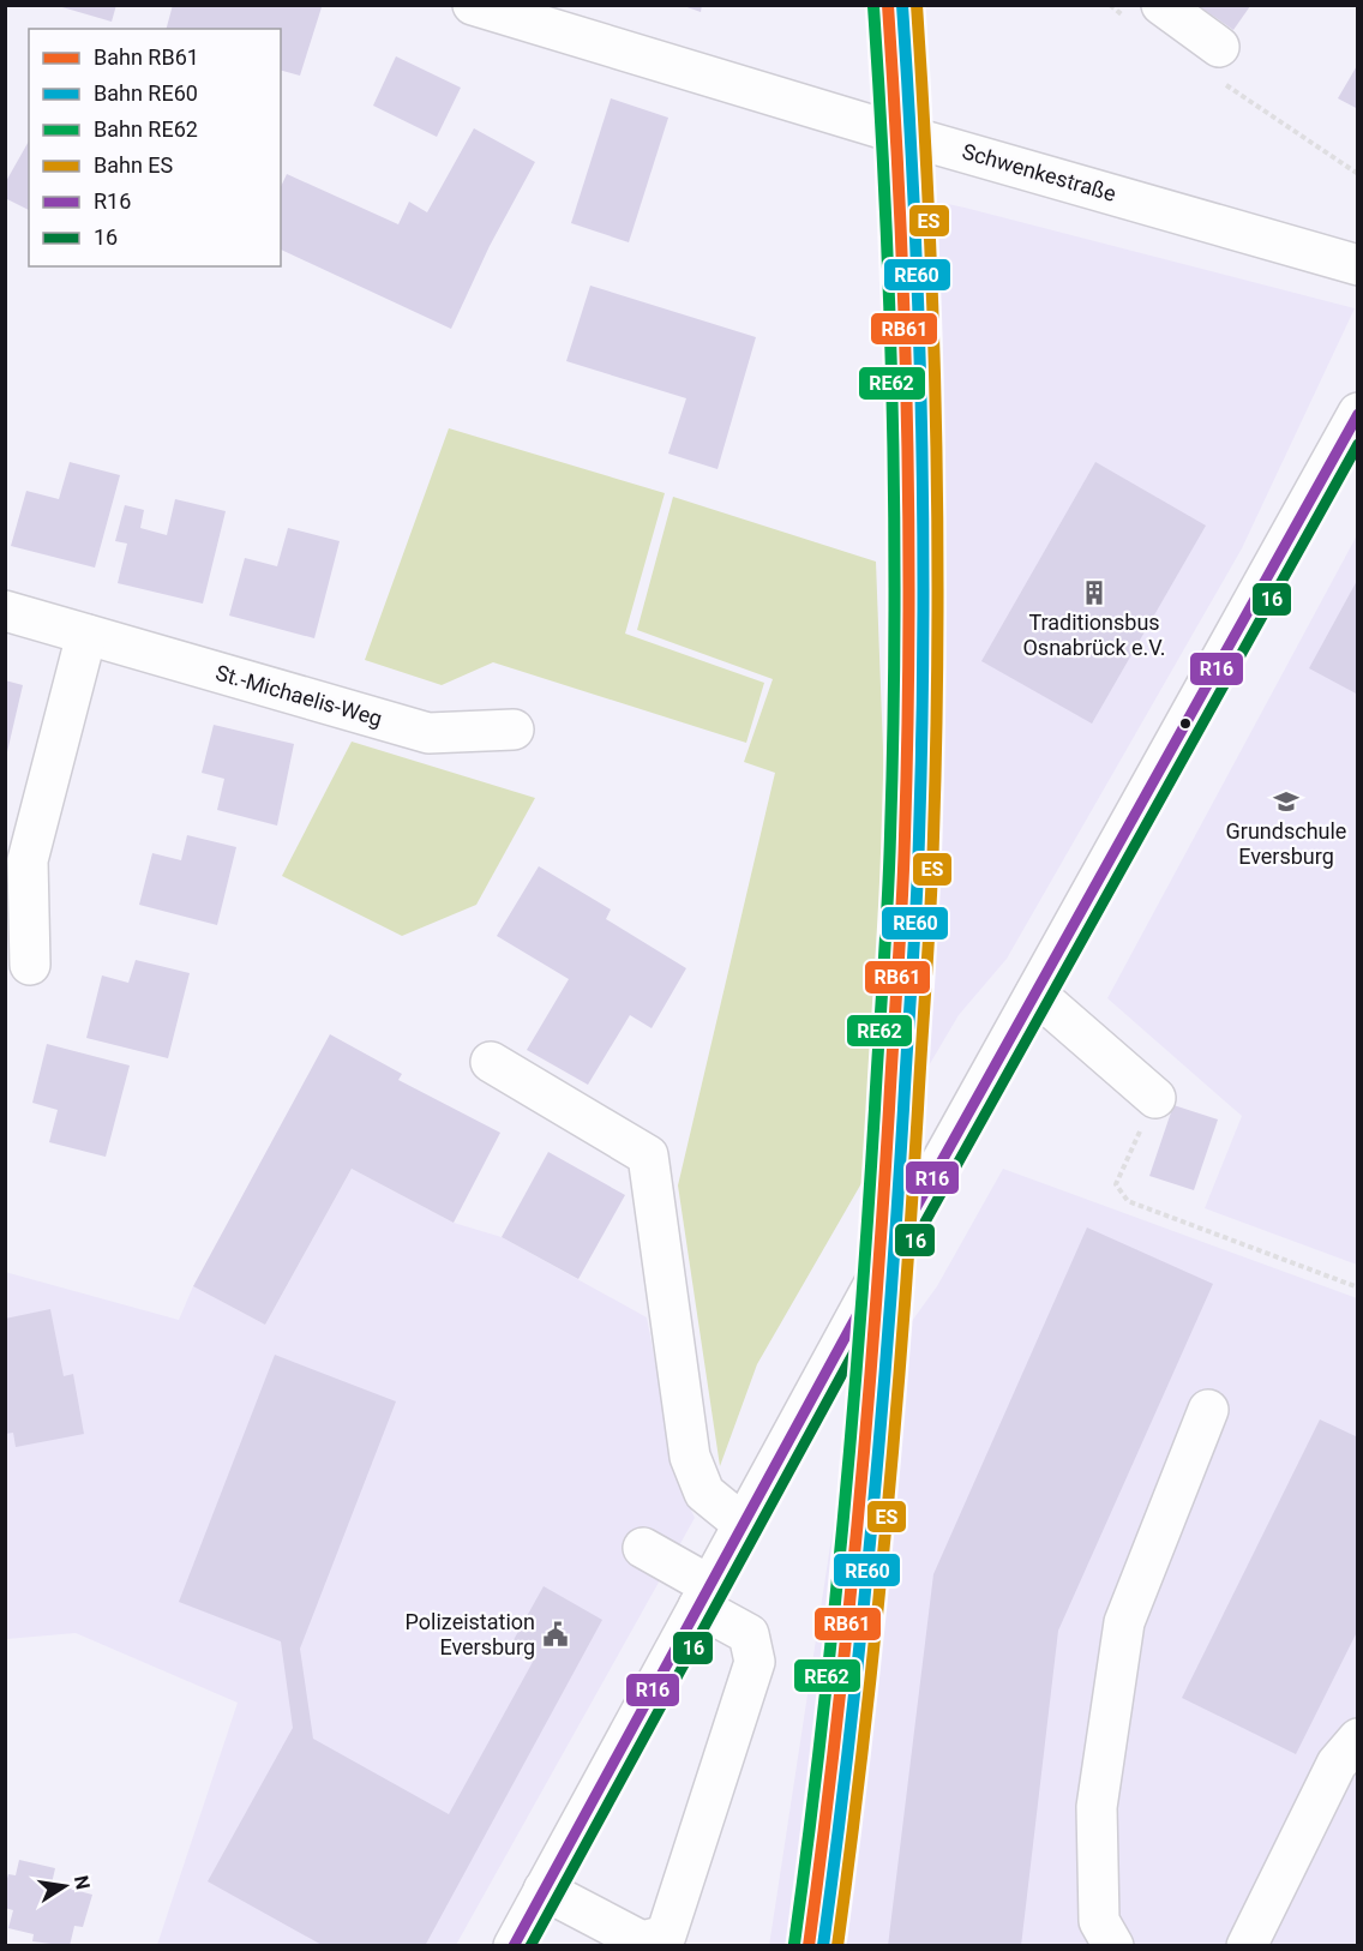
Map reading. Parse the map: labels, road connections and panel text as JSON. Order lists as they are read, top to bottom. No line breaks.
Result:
{"streets":{"street":["Schwenkestraße","St.-Michaelis-Weg"]},"places":{"building":["Traditionsbus Osnabrück e.V."],"school or university":["Grundschule Eversburg"],"public building":["Polizeistation Eversburg"]},"lines":["rail line RB61","rail line RE60","rail line ES","rail line RE62","transit line R16","transit line 16"],"legend":["Bahn RB61","Bahn RE60","Bahn RE62","Bahn ES","R16","16"],"north":"right"}
